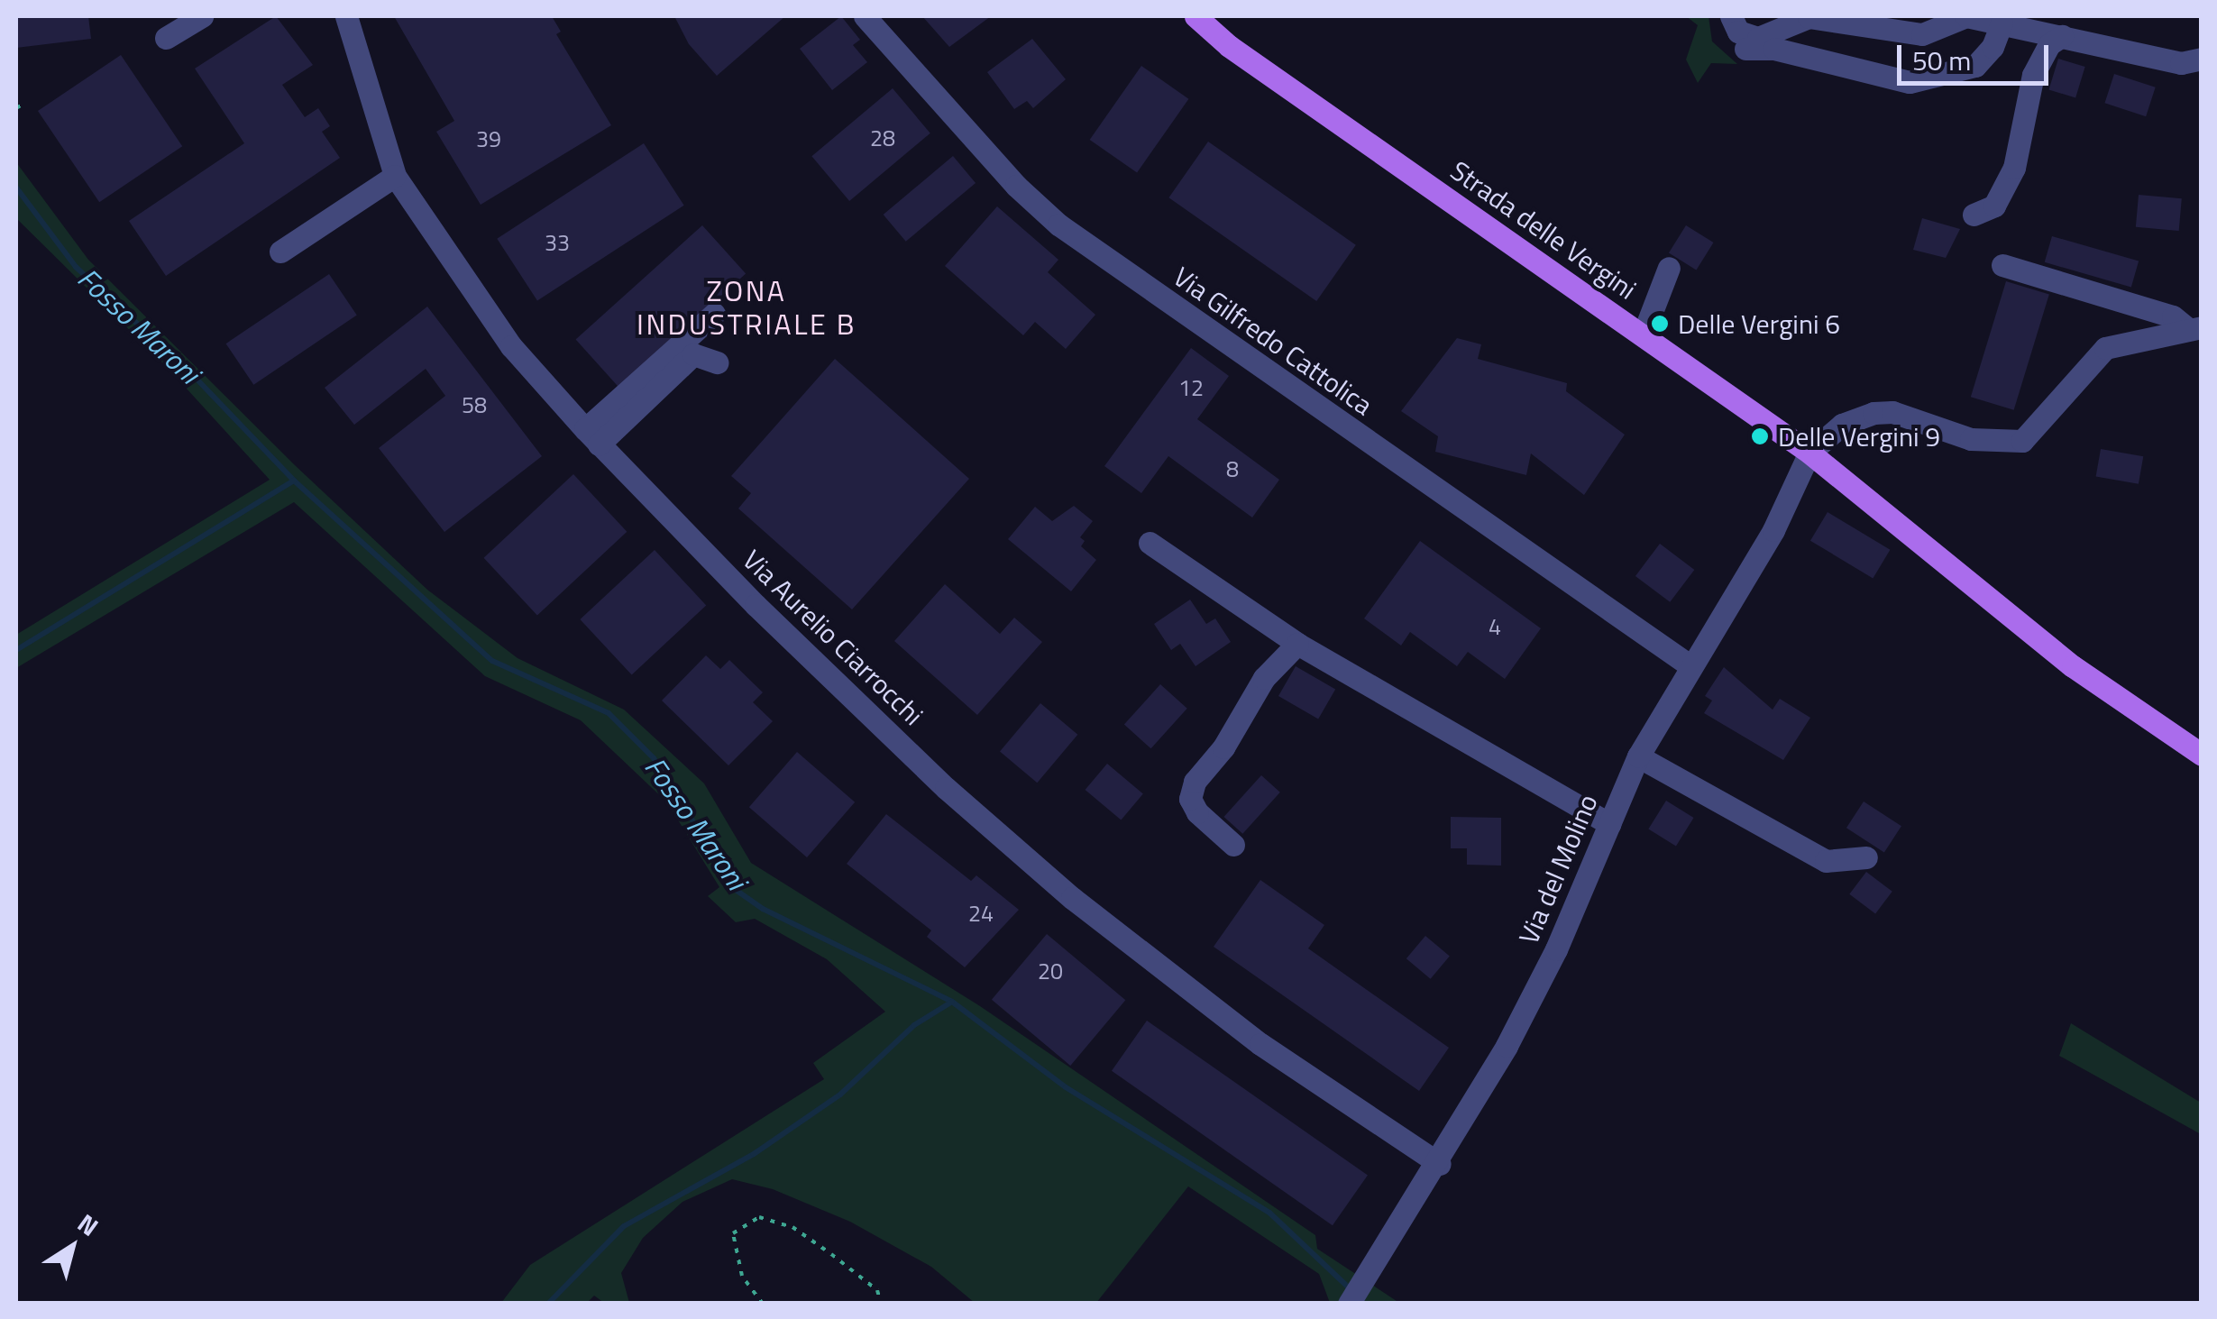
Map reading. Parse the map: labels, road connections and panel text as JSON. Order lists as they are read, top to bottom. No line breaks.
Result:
{"streets":{"main road":["Strada delle Vergini"],"street":["Via Gilfredo Cattolica","Via Aurelio Ciarrocchi","Via del Molino"]},"crossings":[["Strada delle Vergini","Via del Molino"],["Via Gilfredo Cattolica","Via del Molino"],["Via Aurelio Ciarrocchi","Via del Molino"]],"districts":["ZONA INDUSTRIALE B"],"water":["Fosso Maroni"],"places":["Delle Vergini 6","Delle Vergini 9"],"house_numbers":["28","39","33","12","58","8","4","24","20"],"scale_bar":"50 m","north":"top right"}
